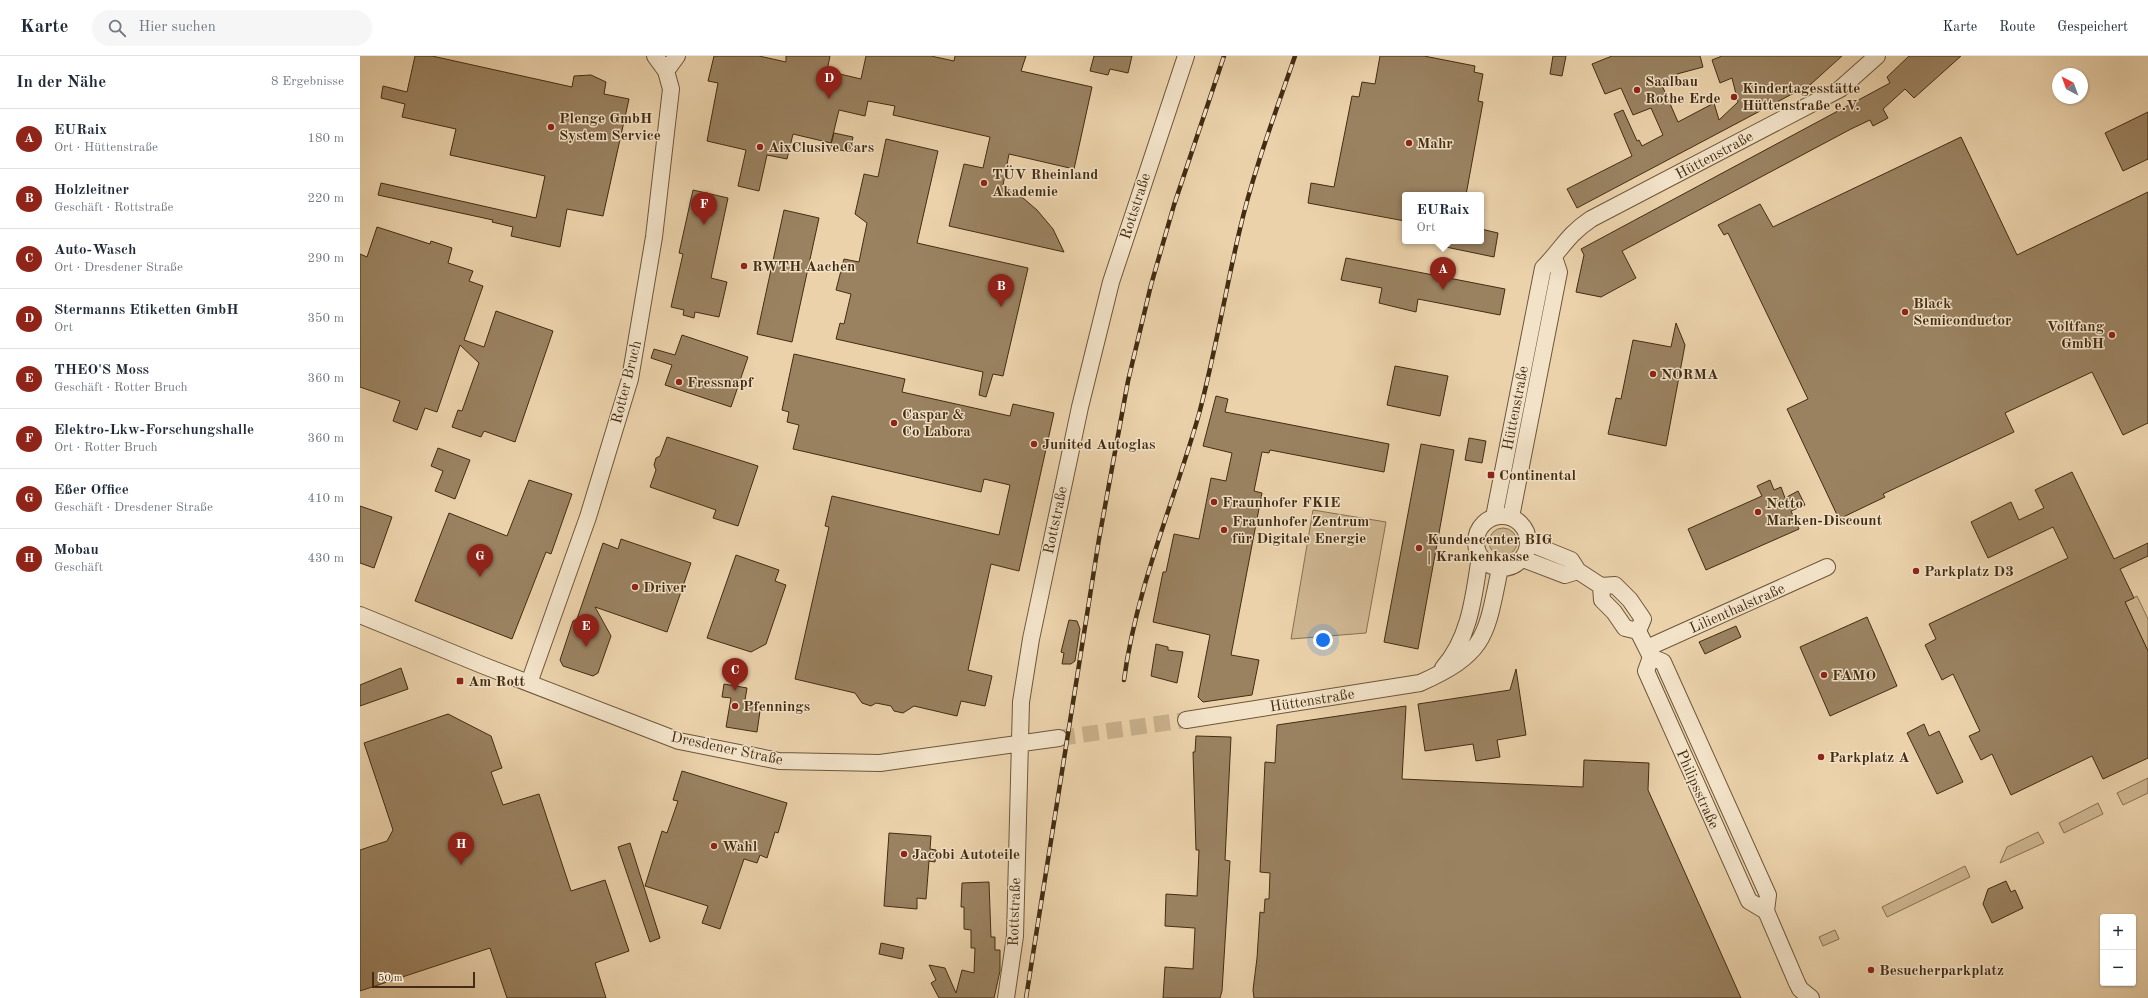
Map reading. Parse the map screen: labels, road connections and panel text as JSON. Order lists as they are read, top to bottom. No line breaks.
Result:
{"streets":{"street":["Hüttenstraße","Rottstraße","Rotter Bruch","Lilienthalstraße","Dresdener Straße","Philipsstraße"]},"crossings":[["Rottstraße","Dresdener Straße"],["Rotter Bruch","Dresdener Straße"],["Lilienthalstraße","Philipsstraße"]],"places":{"other":["Saalbau Rothe Erde","Kindertagesstätte Hüttenstraße e.V.","Plenge GmbH System Service","Mahr","AixClusive Cars","TÜV Rheinland Akademie","RWTH Aachen","Black Semiconductor","Voltfang GmbH","NORMA","Fressnapf","Caspar & Co Labora","Junited Autoglas","Fraunhofer FKIE","Netto Marken-Discount","Fraunhofer Zentrum für Digitale Energie","Kundencenter BIG | Krankenkasse","Parkplatz D3","Driver","FAMO","Pfennings","Parkplatz A","Wahl","Jacobi Autoteile","Besucherparkplatz"],"transit":["Continental","Am Rott"]},"scale_bar":"50 m","north":"top left","page":{"header":"Karte","search":"Hier suchen","nav":["Karte","Route","Gespeichert"],"heading":["In der Nähe","8 Ergebnisse"],"pins":["D","F","A","B","G","E","C","H"],"list":[{"mark":"A","name":"EURaix","note":"Ort · Hüttenstraße","value":"180 m"},{"mark":"B","name":"Holzleitner","note":"Geschäft · Rottstraße","value":"220 m"},{"mark":"C","name":"Auto-Wasch","note":"Ort · Dresdener Straße","value":"290 m"},{"mark":"D","name":"Stermanns Etiketten GmbH","note":"Ort","value":"350 m"},{"mark":"E","name":"THEO'S Moss","note":"Geschäft · Rotter Bruch","value":"360 m"},{"mark":"F","name":"Elektro-Lkw-Forschungshalle","note":"Ort · Rotter Bruch","value":"360 m"},{"mark":"G","name":"Eßer Office","note":"Geschäft · Dresdener Straße","value":"410 m"},{"mark":"H","name":"Mobau","note":"Geschäft","value":"430 m"}],"popup":["EURaix","Ort"],"map_buttons":["+","−"],"scale":"50 m"}}
